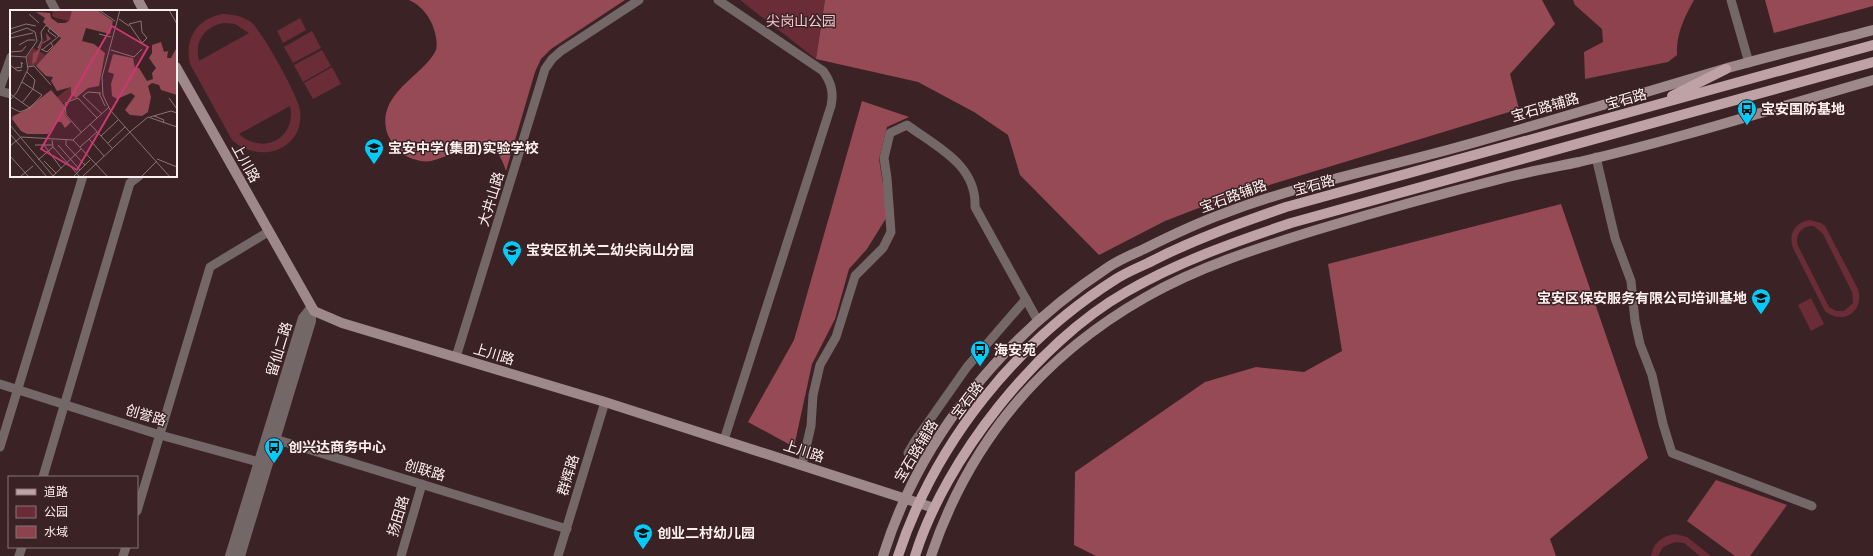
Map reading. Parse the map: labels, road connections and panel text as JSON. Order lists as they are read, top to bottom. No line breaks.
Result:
{"streets":{"main road":["宝石路","宝石路辅路","上川路"],"street":["大井山路","留仙二路","创誉路","创联路","群辉路","扬田路"]},"crossings":[["宝石路","上川路"],["宝石路辅路","上川路"],["上川路","大井山路"],["上川路","留仙二路"],["上川路","群辉路"],["留仙二路","创誉路"],["留仙二路","创联路"],["创联路","群辉路"],["创联路","扬田路"]],"parks":["尖岗山公园"],"places":{"bus stop":["宝安国防基地","海安苑","创兴达商务中心"],"school or university":["宝安中学(集团)实验学校","宝安区机关二幼尖岗山分园","宝安区保安服务有限公司培训基地","创业二村幼儿园"]},"legend":["道路","公园","水域"]}
